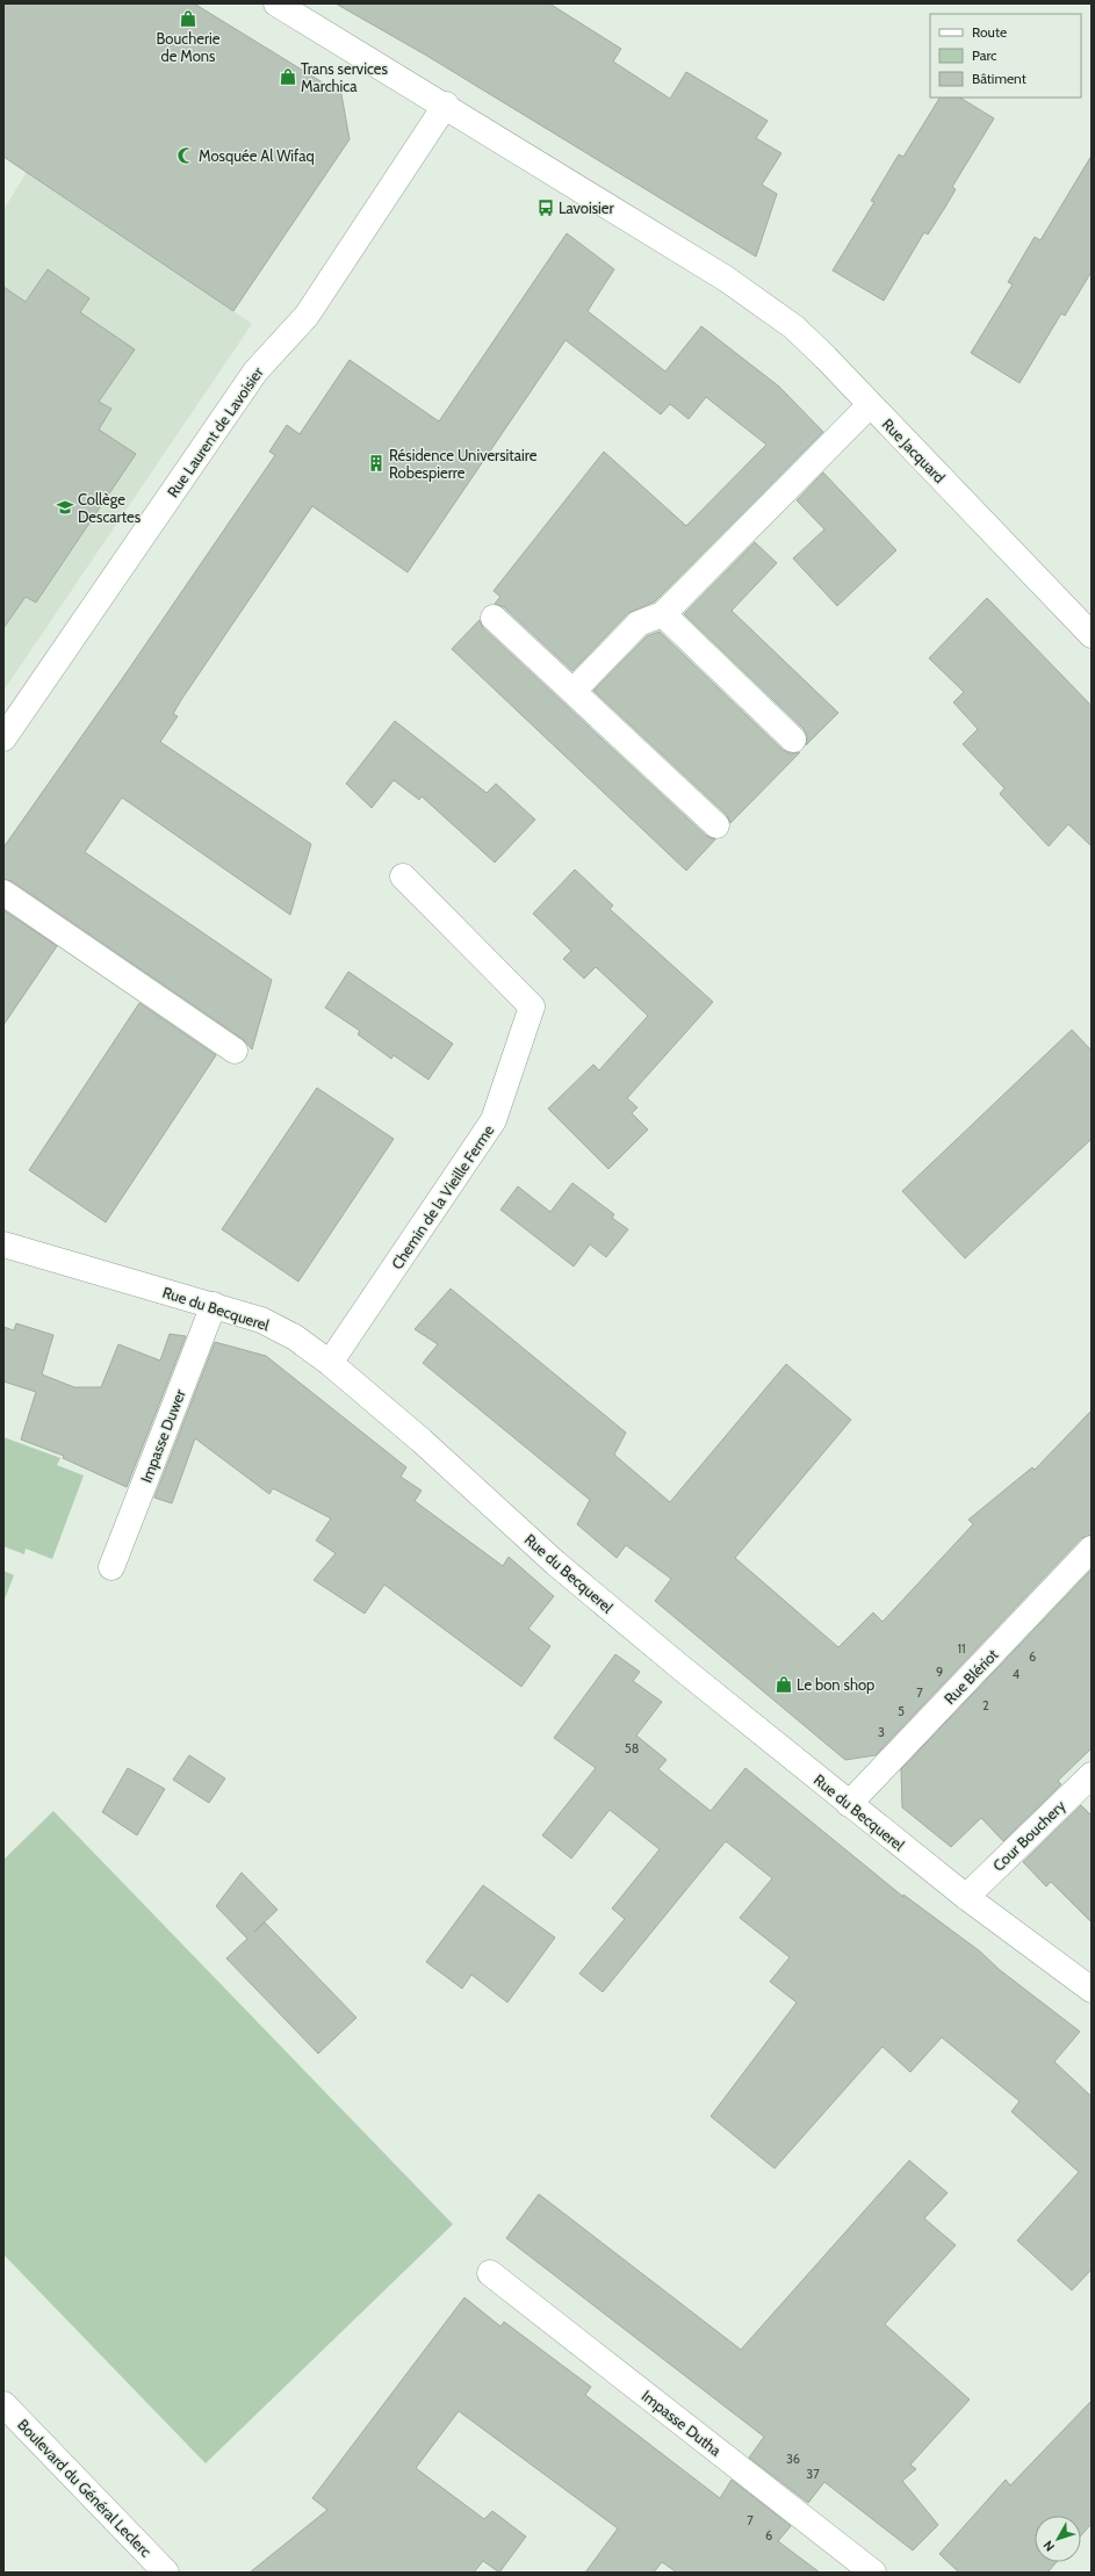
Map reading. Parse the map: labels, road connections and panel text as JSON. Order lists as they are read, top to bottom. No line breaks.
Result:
{"streets":{"street":["Rue Laurent de Lavoisier","Rue Jacquard","Chemin de la Vieille Ferme","Rue du Becquerel","Impasse Duwer","Rue Blériot","Cour Bouchery","Impasse Dutha","Boulevard du Général Leclerc"]},"crossings":[["Rue Laurent de Lavoisier","Rue Jacquard"],["Chemin de la Vieille Ferme","Rue du Becquerel"],["Rue du Becquerel","Impasse Duwer"],["Rue du Becquerel","Rue Blériot"],["Rue du Becquerel","Cour Bouchery"]],"places":{"shop":["Boucherie de Mons","Trans services Marchica","Le bon shop"],"mosque":["Mosquée Al Wifaq"],"bus stop":["Lavoisier"],"building":["Résidence Universitaire Robespierre"],"school or university":["Collège Descartes"]},"house_numbers":["11","6","9","4","7","2","5","3","58","36","37","7","6"],"legend":["Route","Parc","Bâtiment"],"north":"bottom left"}
